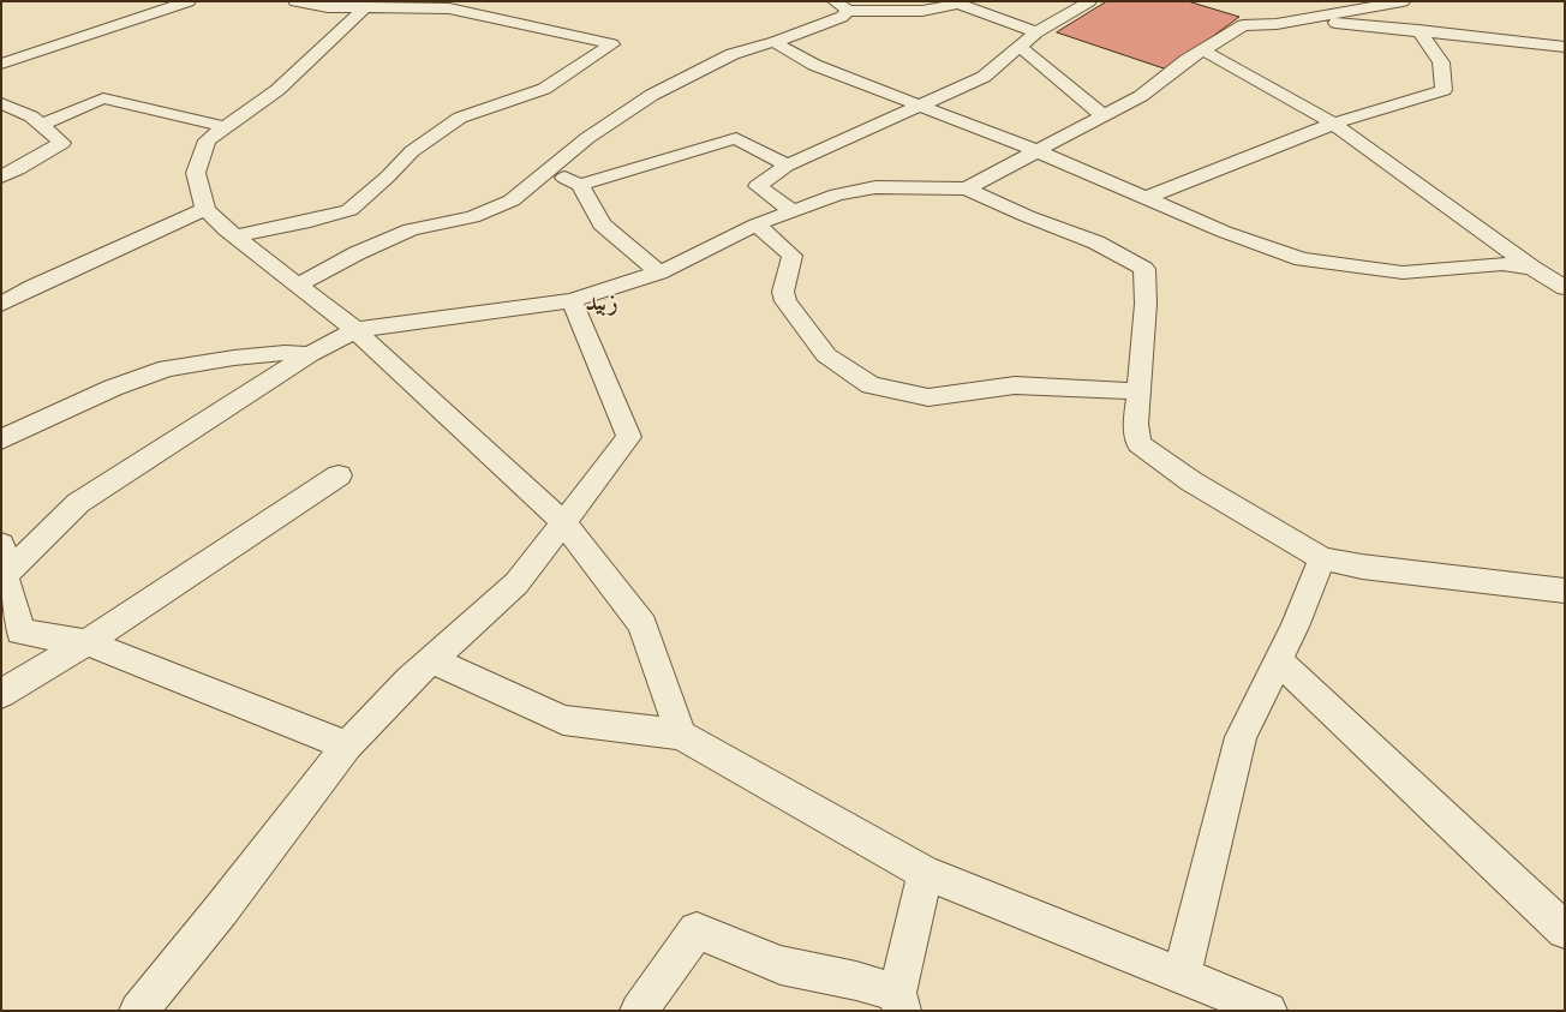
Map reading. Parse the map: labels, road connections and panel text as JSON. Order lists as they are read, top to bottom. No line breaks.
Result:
{"districts":["زبيد"]}
